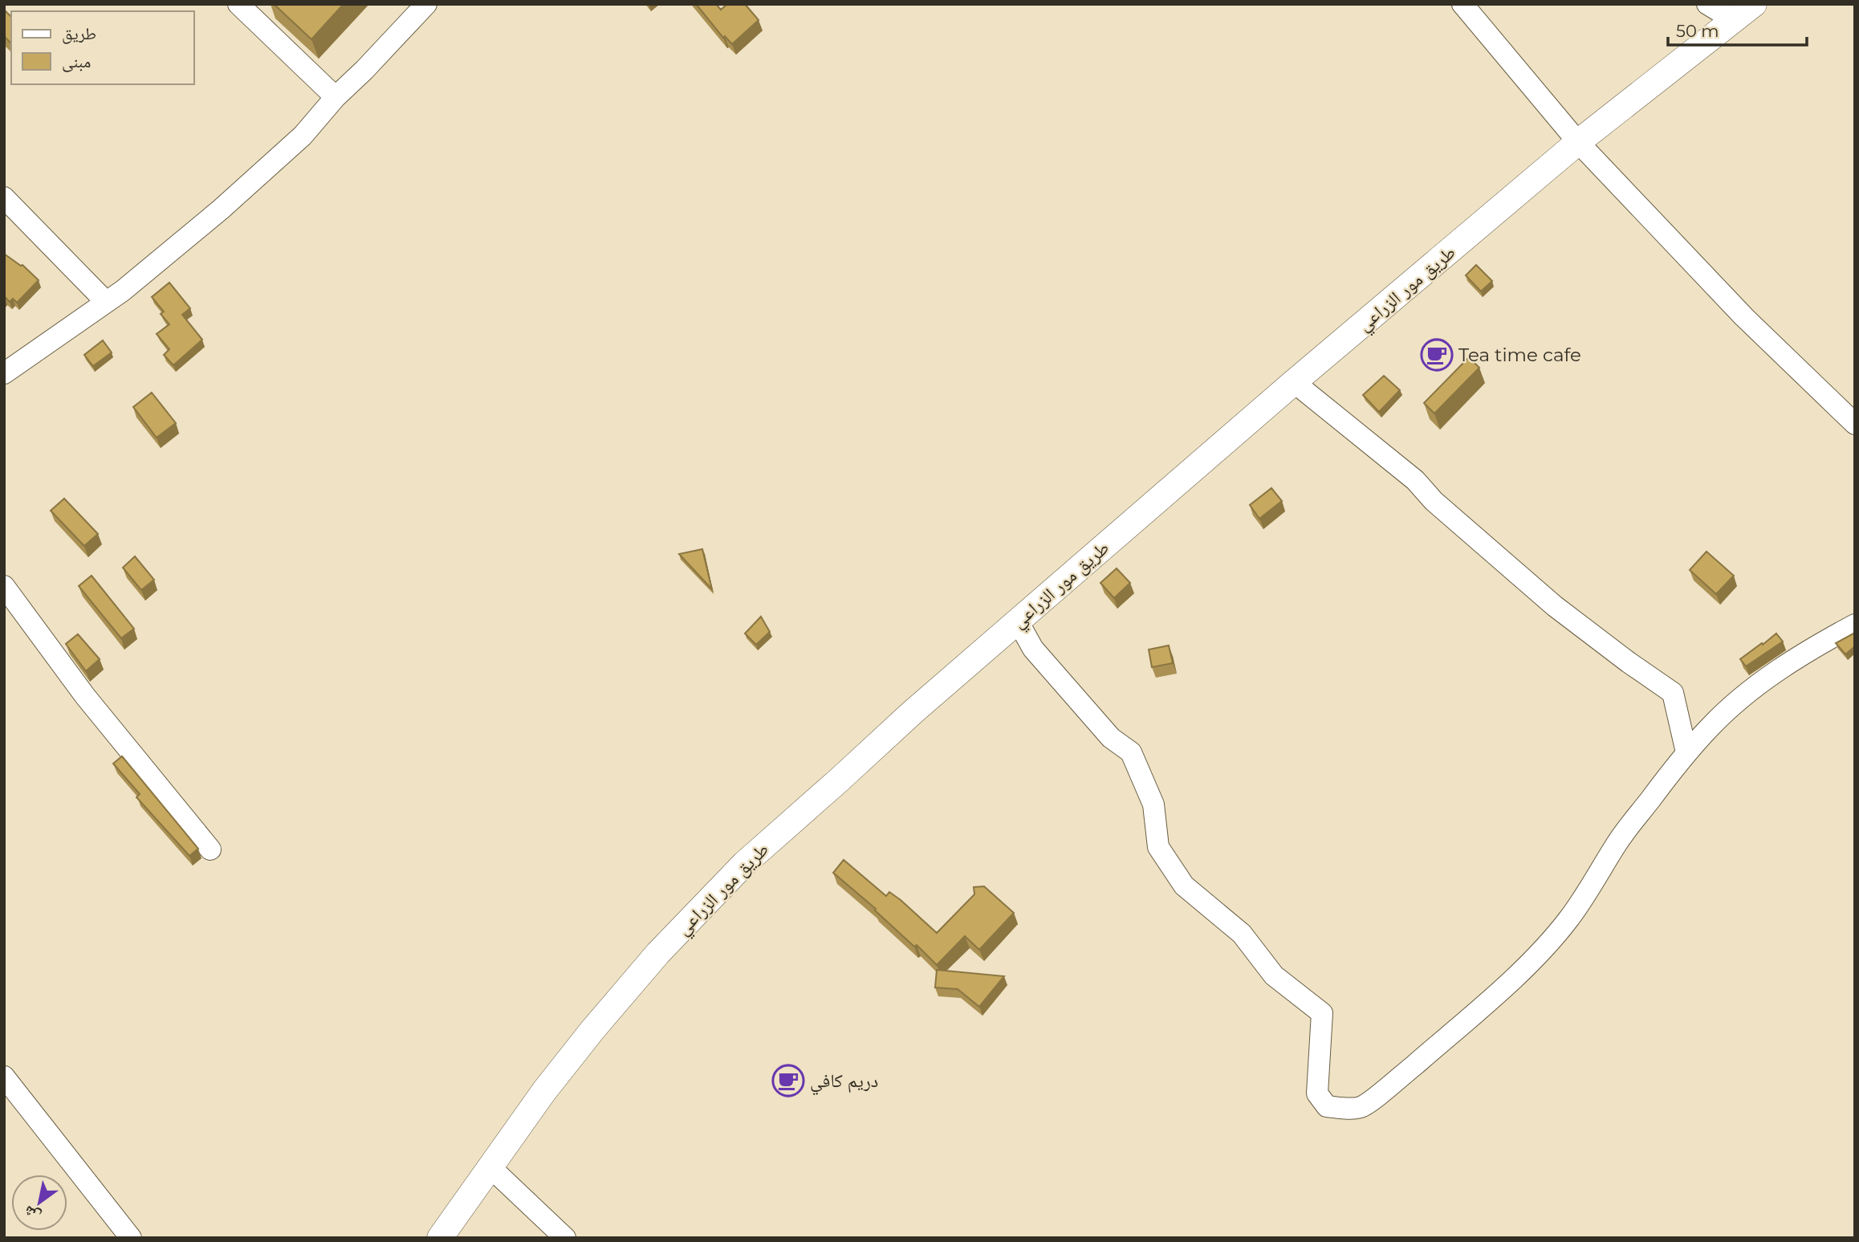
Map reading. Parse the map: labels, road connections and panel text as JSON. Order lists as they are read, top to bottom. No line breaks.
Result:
{"streets":{"street":["طريق مور الزراعي"]},"places":{"cafe":["Tea time cafe","دريم كافي"]},"legend":["طريق","مبنى"],"scale_bar":"50 m","north":"bottom left"}
